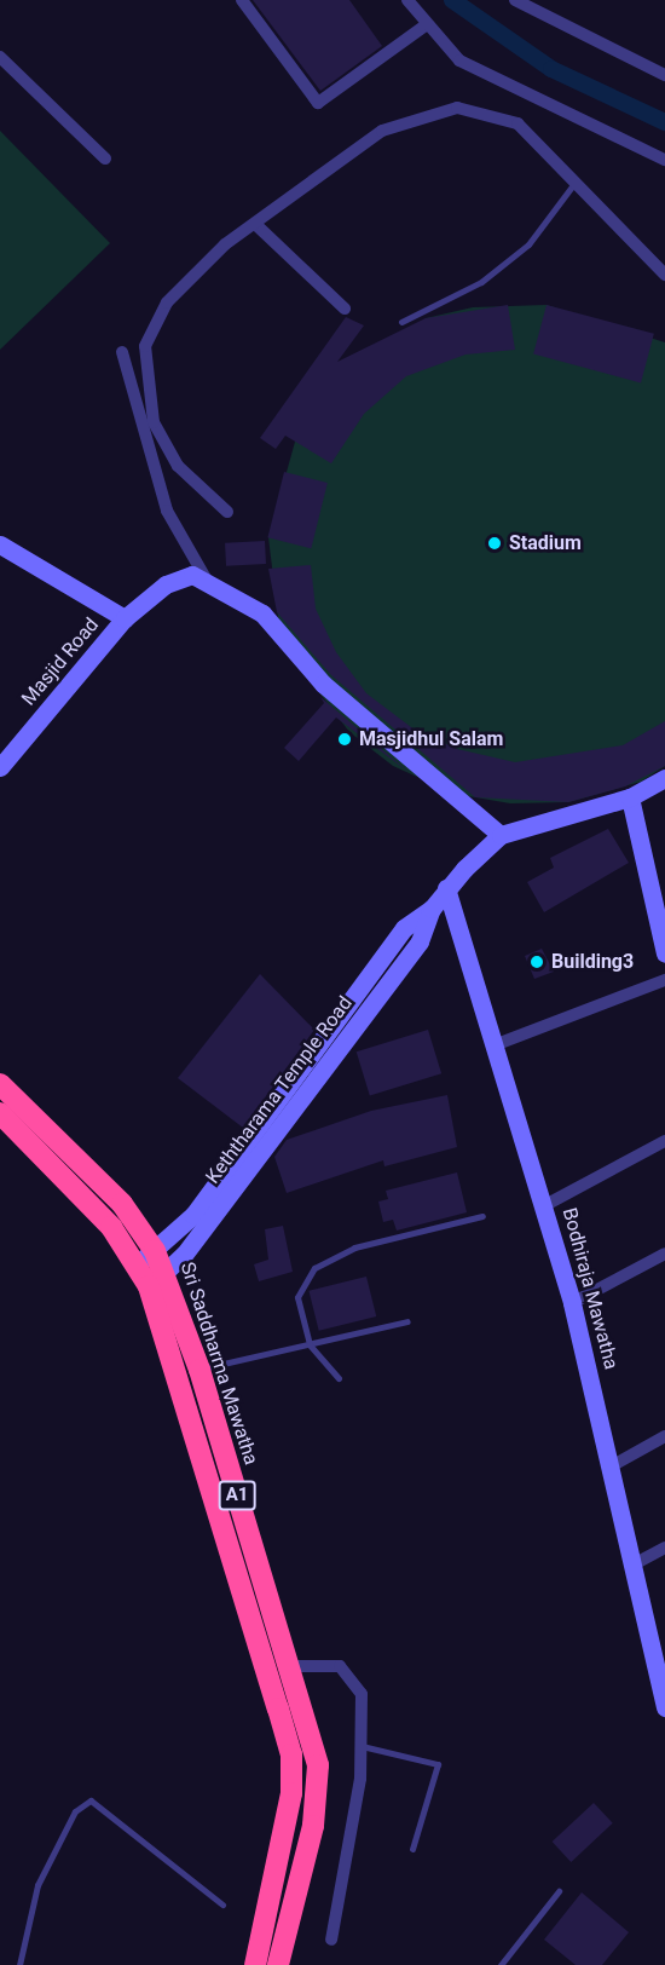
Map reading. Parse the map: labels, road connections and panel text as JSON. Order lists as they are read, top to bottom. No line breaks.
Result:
{"streets":{"highway":["Sri Saddharma Mawatha","A1"],"street":["Masjid Road","Keththarama Temple Road","Bodhiraja Mawatha"]},"crossings":[["Keththarama Temple Road","Bodhiraja Mawatha"],["Keththarama Temple Road","Sri Saddharma Mawatha"]],"places":["Stadium","Masjidhul Salam","Building3"]}
